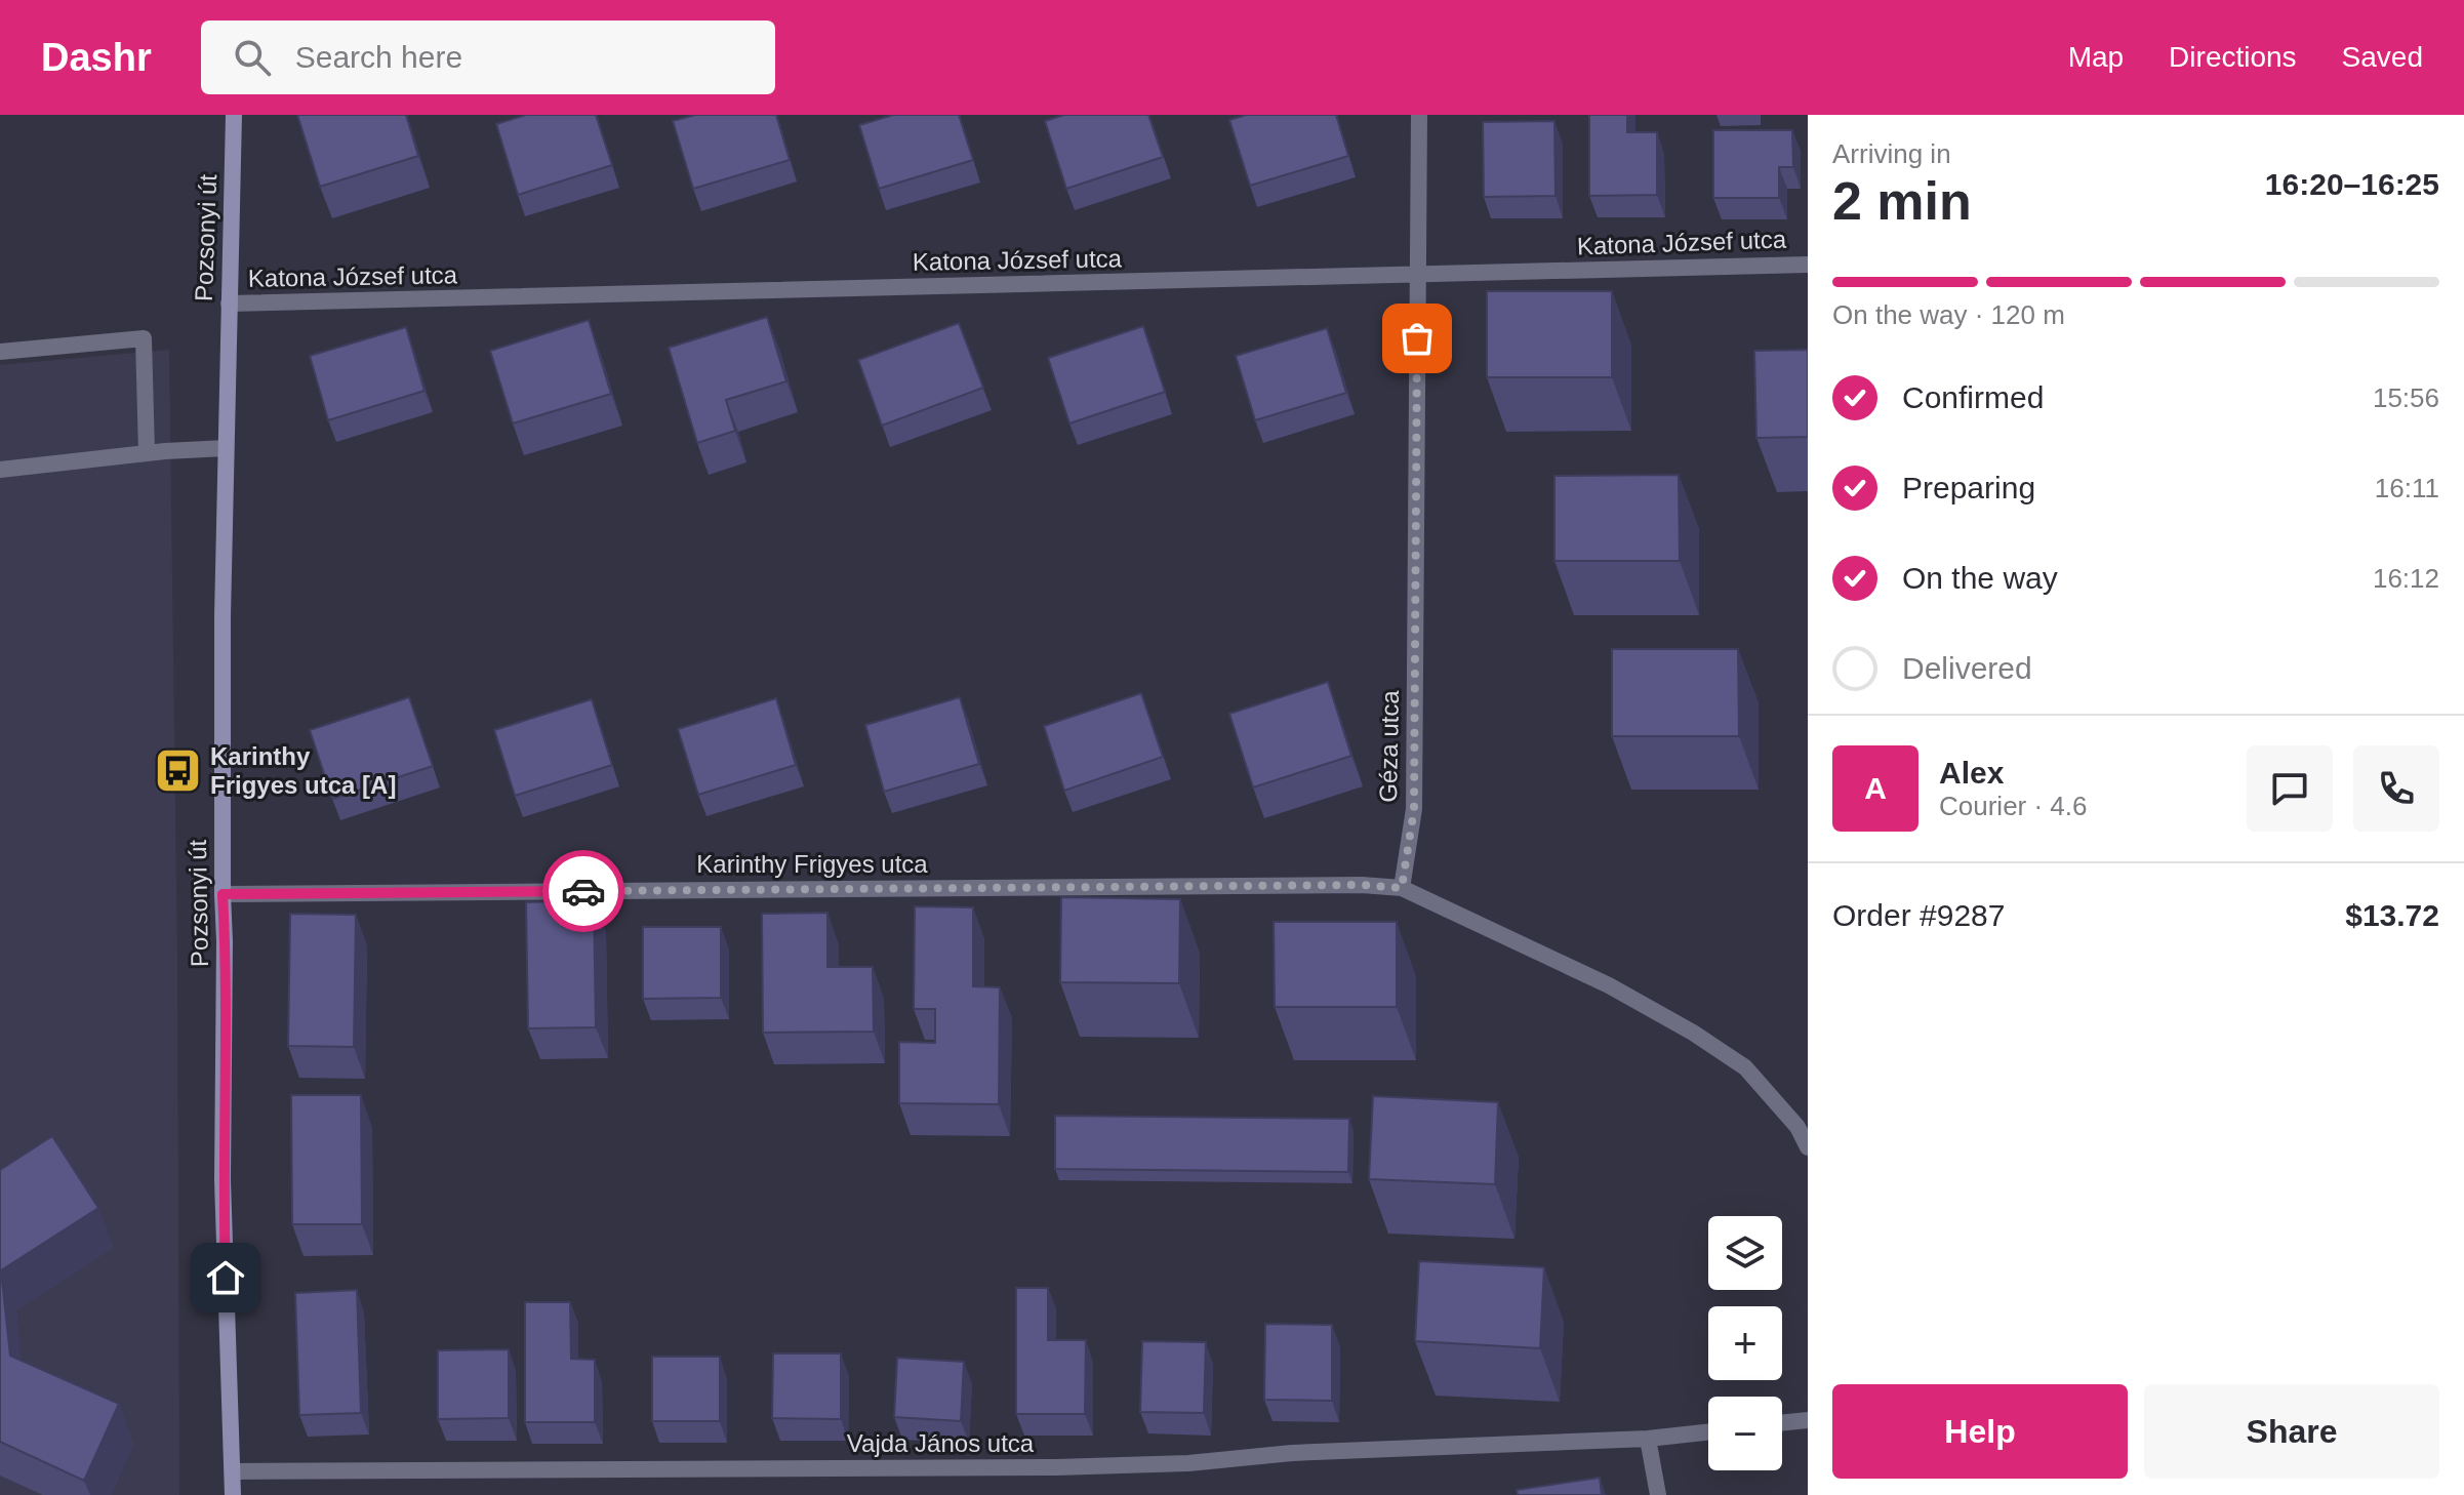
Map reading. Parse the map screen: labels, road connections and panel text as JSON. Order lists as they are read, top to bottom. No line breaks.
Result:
{"streets":{"street":["Pozsonyi út","Katona József utca","Géza utca","Karinthy Frigyes utca","Vajda János utca"]},"crossings":[["Pozsonyi út","Katona József utca"],["Pozsonyi út","Karinthy Frigyes utca"],["Pozsonyi út","Vajda János utca"],["Katona József utca","Géza utca"],["Géza utca","Karinthy Frigyes utca"]],"places":{"bus stop":["Karinthy Frigyes utca [A]"]},"page":{"header":"Dashr","search":"Search here","nav":["Map","Directions","Saved"],"heading":["2 min","Arriving in","16:20–16:25"],"panel":["Alex","Courier · 4.6","Order #9287","$13.72"],"bar":"On the way · 120 m","list":[["Confirmed","15:56"],["Preparing","16:11"],["On the way","16:12"],"Delivered"],"round":"A","map_buttons":["+","−"],"buttons":["Help","Share"]}}
